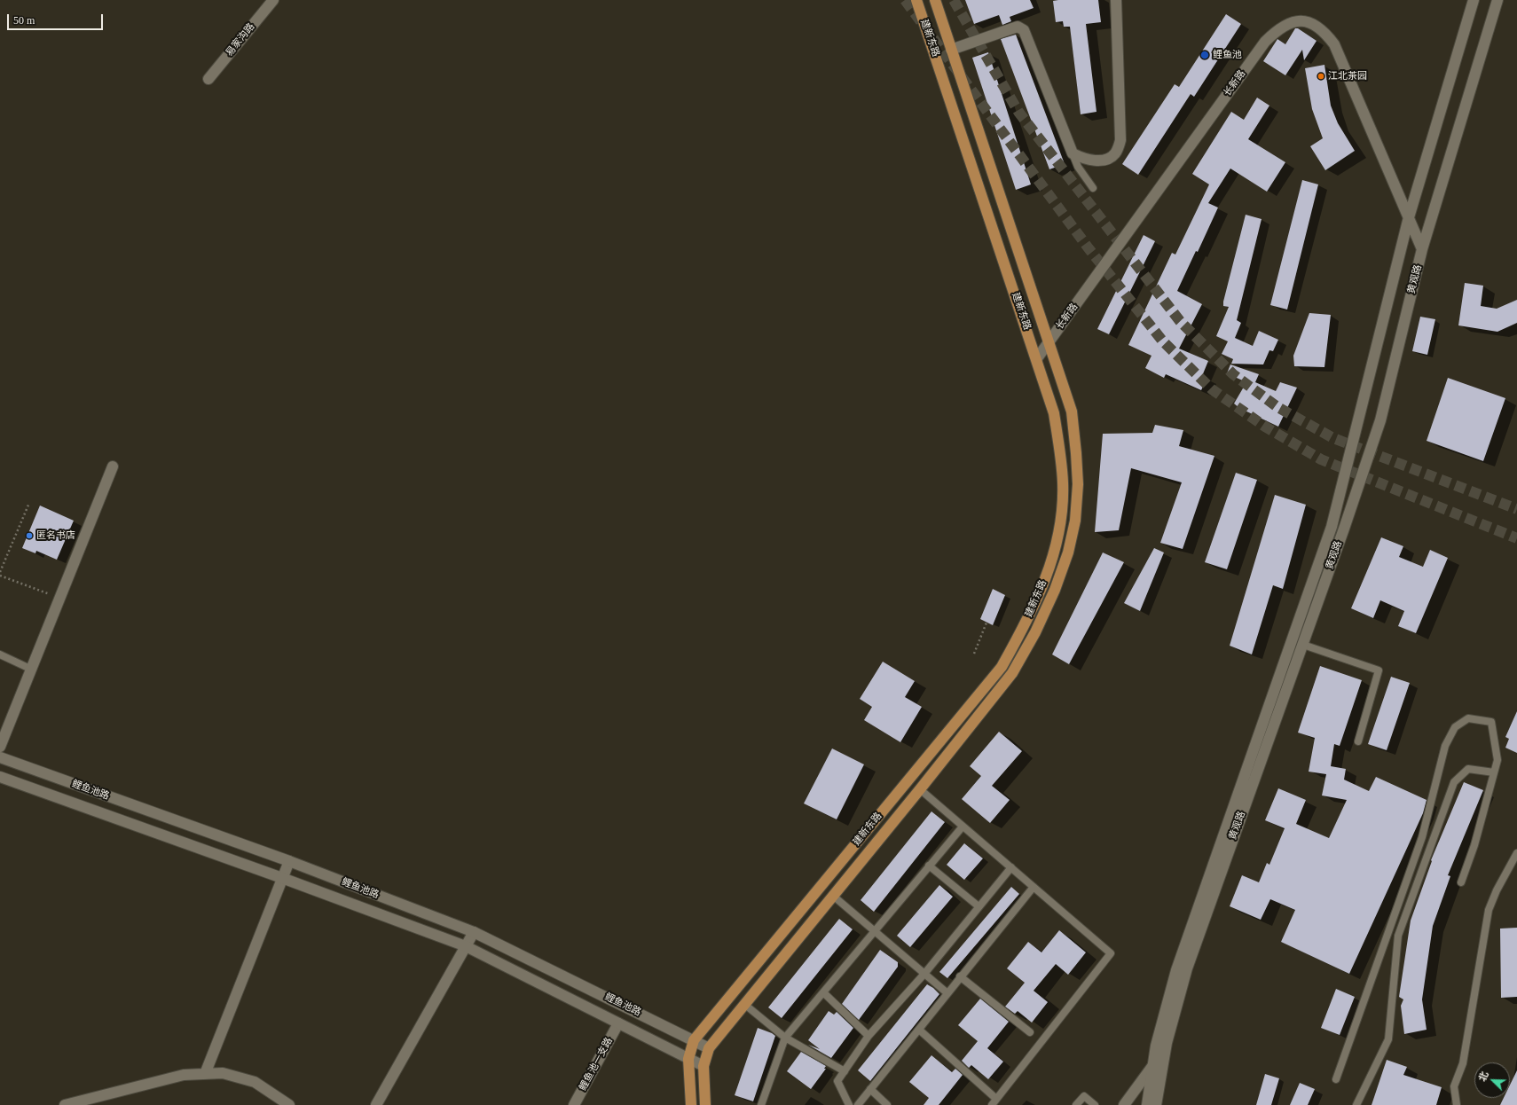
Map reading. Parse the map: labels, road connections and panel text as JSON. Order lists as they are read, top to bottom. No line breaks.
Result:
{"streets":{"main road":["建新东路","易家沟路","长新路","黄观路","鲤鱼池路","鲤鱼池一支路"]},"crossings":[["建新东路","长新路"],["建新东路","鲤鱼池路"],["长新路","黄观路"],["鲤鱼池路","鲤鱼池一支路"]],"places":["鲤鱼池","江北茶园","匿名书店"],"scale_bar":"50 m","north":"top left"}
